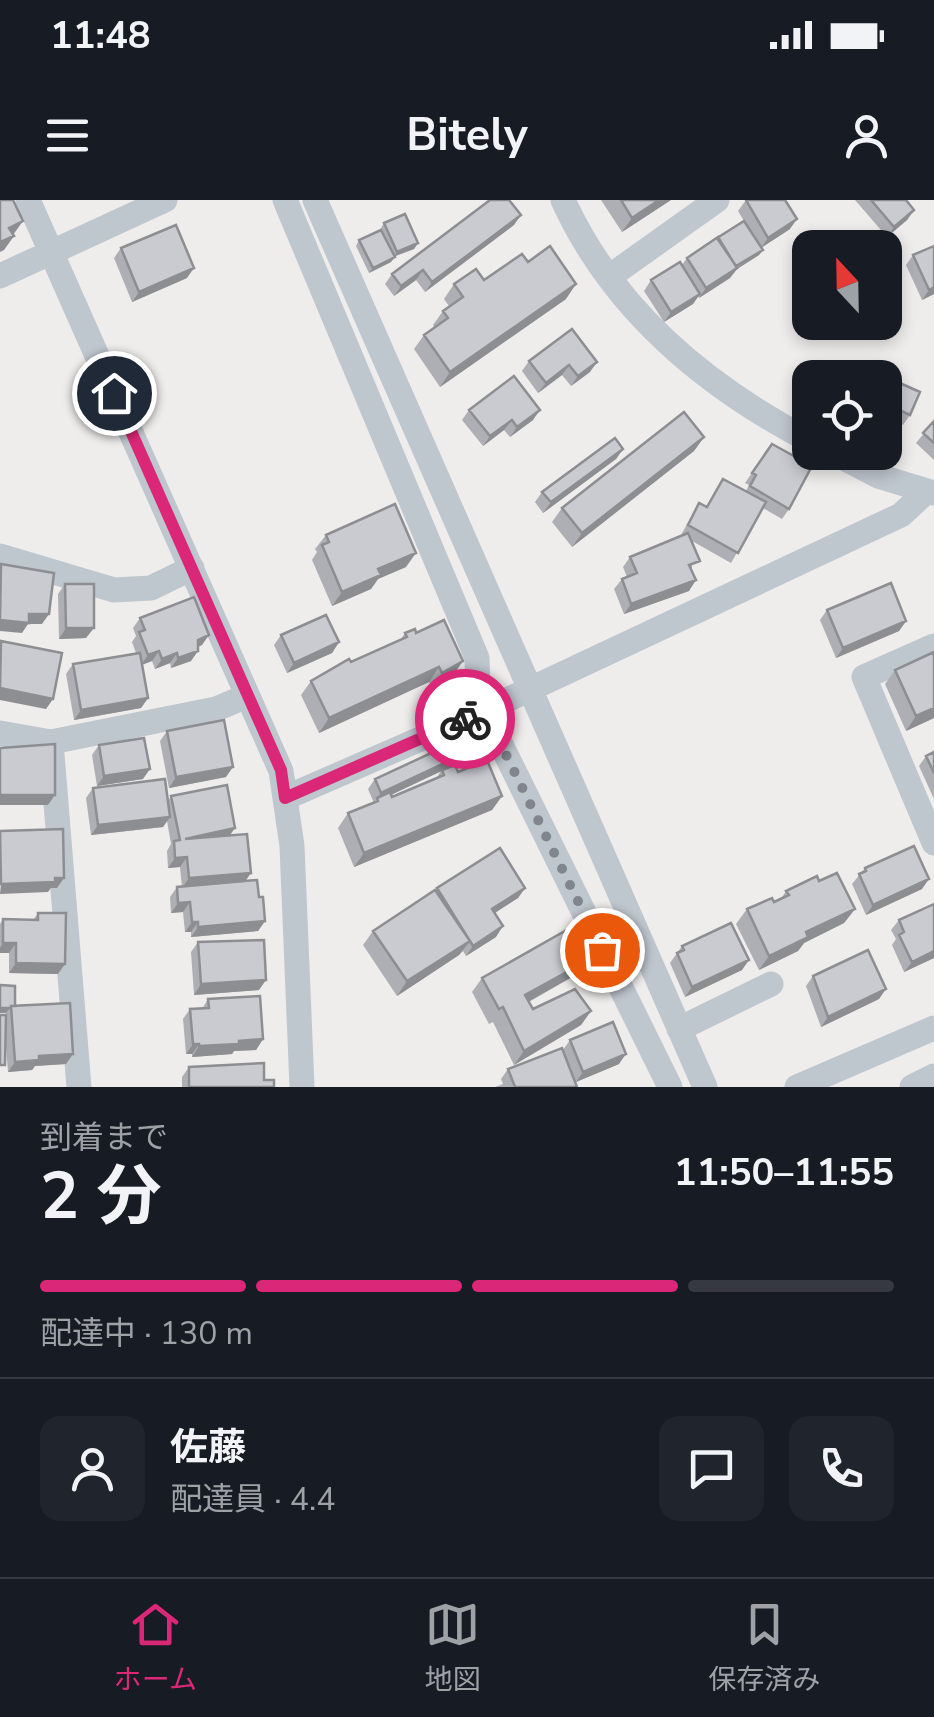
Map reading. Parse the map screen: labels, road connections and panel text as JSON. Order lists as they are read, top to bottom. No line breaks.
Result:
{"north":"top","page":{"status":"11:48","header":"Bitely","heading":["2 分","到着まで","11:50–11:55"],"panel":["佐藤","配達員 · 4.4"],"bar":"配達中 · 130 m","tabs":["ホーム","地図","保存済み"]}}
